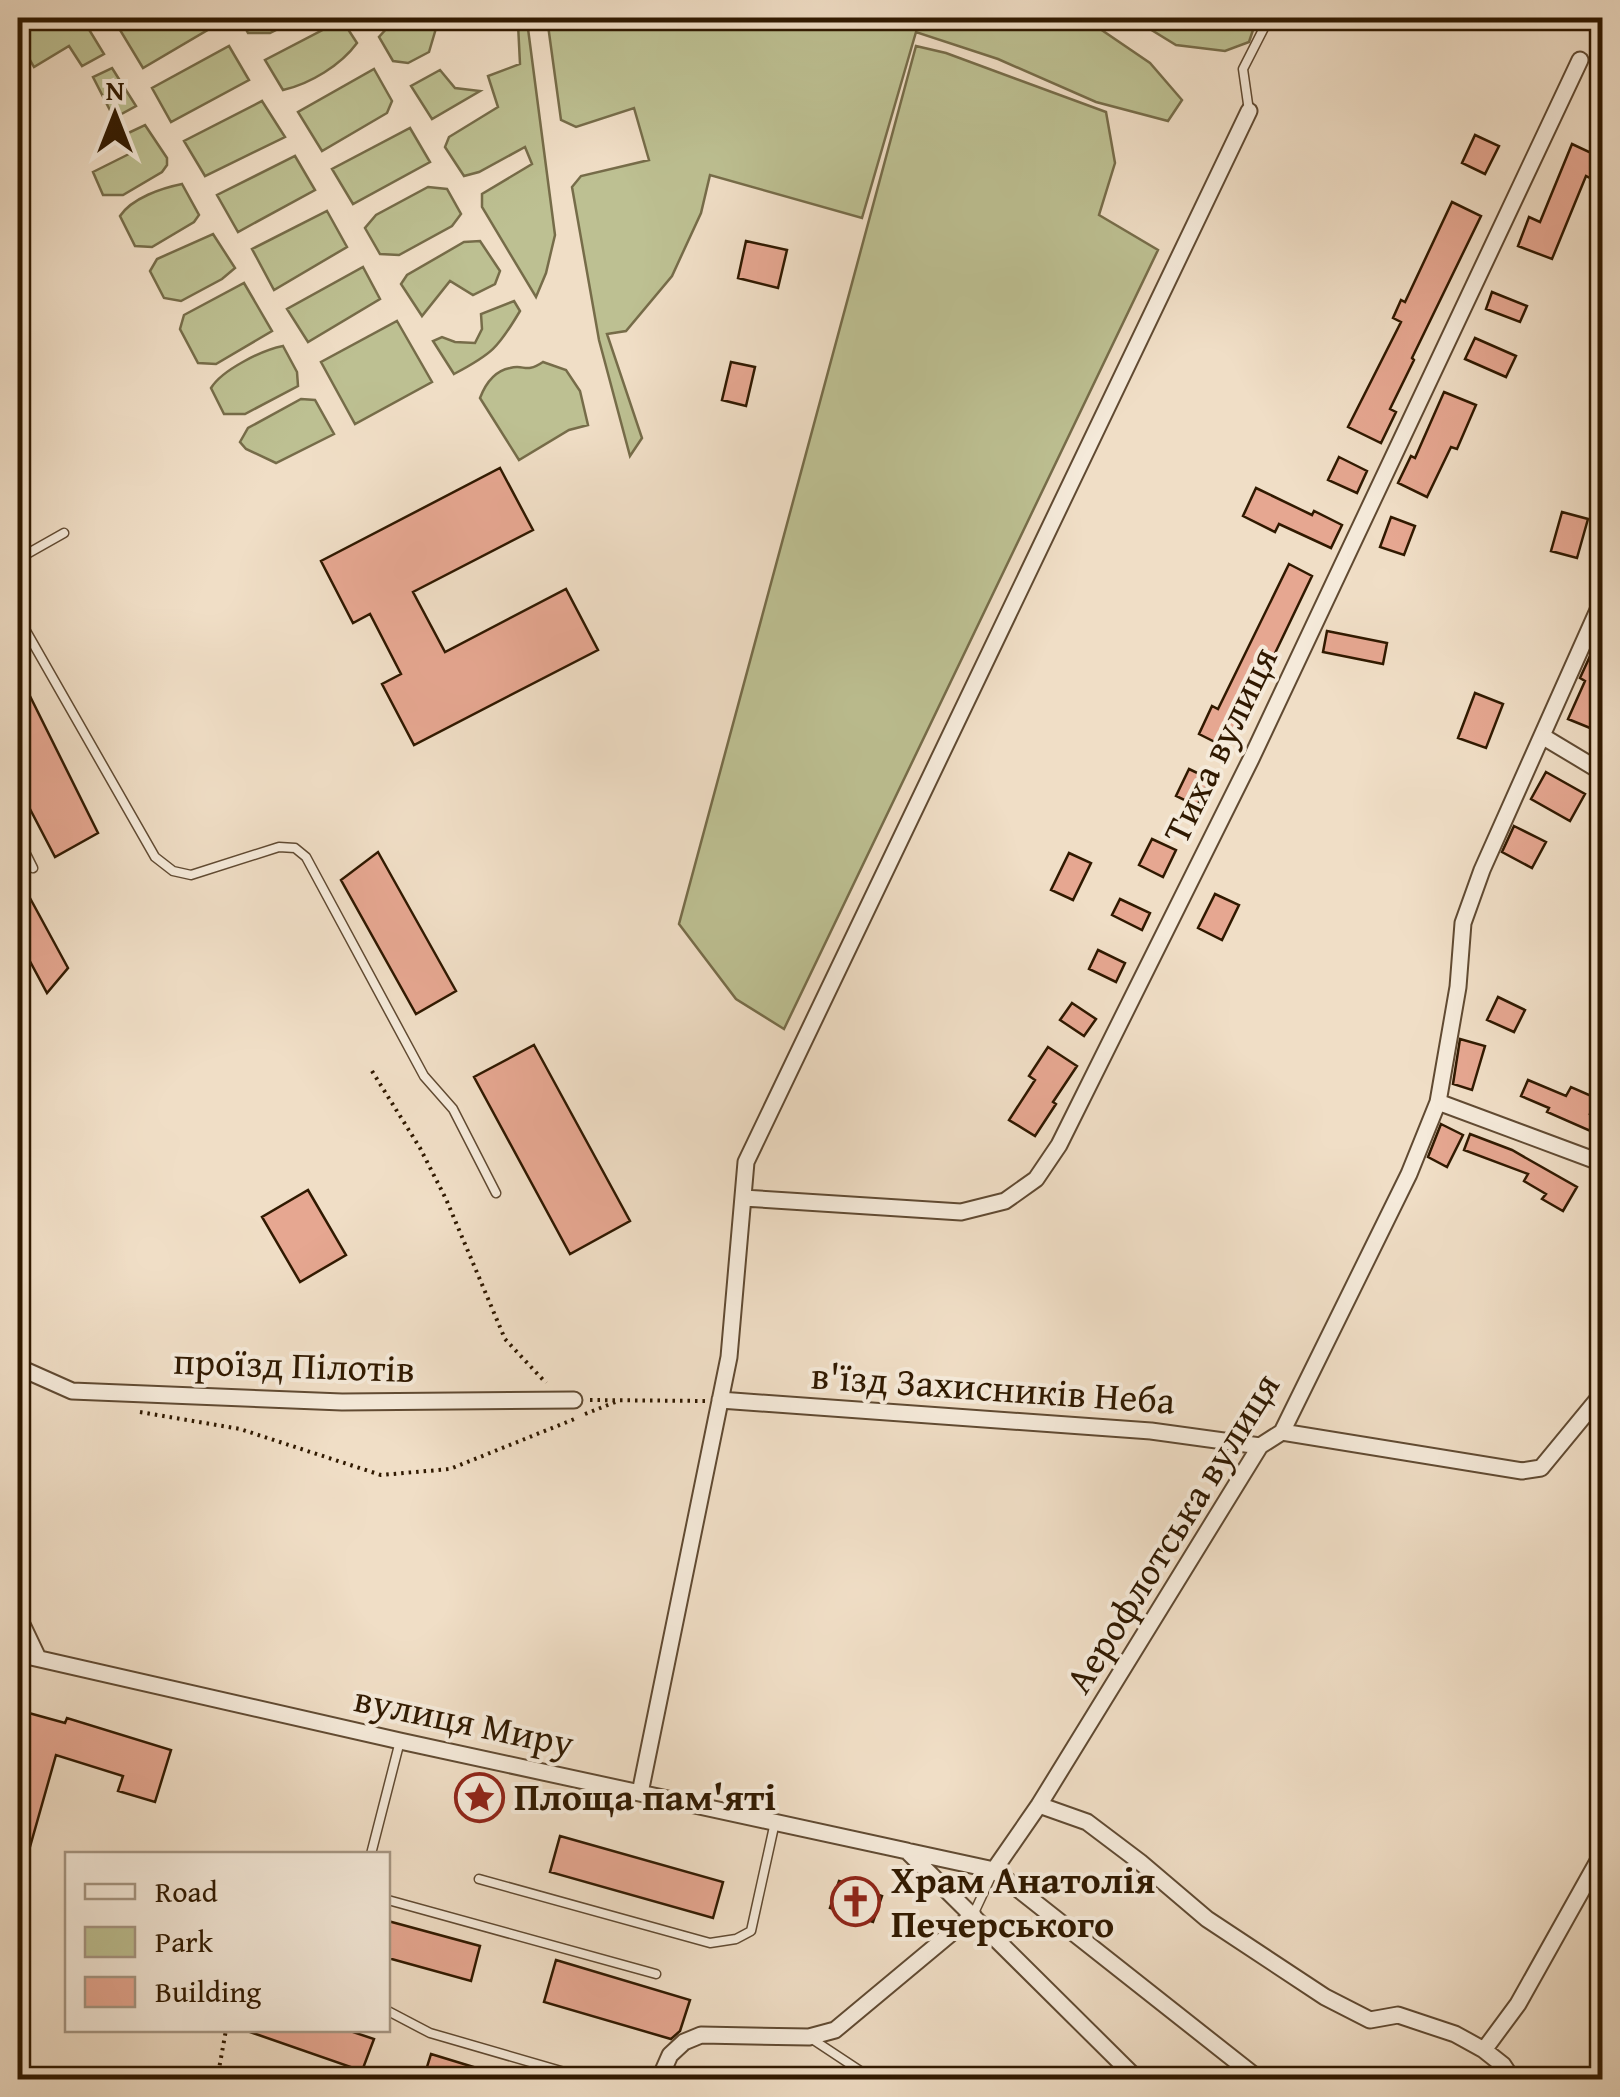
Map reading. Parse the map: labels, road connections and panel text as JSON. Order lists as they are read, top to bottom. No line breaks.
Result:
{"streets":{"street":["Тиха вулиця","проїзд Пілотів","в'їзд Захисників Неба","Аерофлотська вулиця","вулиця Миру"]},"crossings":[["в'їзд Захисників Неба","Аерофлотська вулиця"],["Аерофлотська вулиця","вулиця Миру"]],"places":{"place":["Площа пам'яті"],"church":["Храм Анатолія Печерського"]},"legend":["Road","Park","Building"],"north":"top"}
